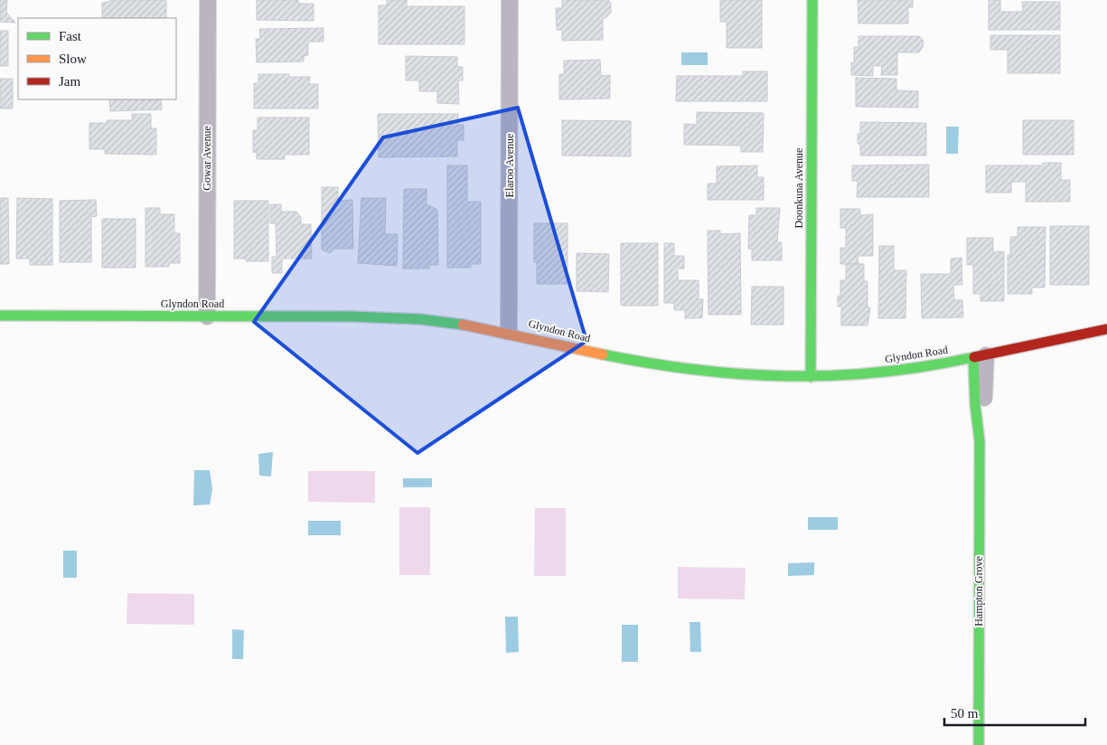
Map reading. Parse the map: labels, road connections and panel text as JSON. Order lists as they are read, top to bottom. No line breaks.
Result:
{"streets":{"street":["Gowar Avenue","Elaroo Avenue","Doonkuna Avenue","Glyndon Road","Hampton Grove"]},"crossings":[["Gowar Avenue","Glyndon Road"],["Elaroo Avenue","Glyndon Road"],["Doonkuna Avenue","Glyndon Road"],["Glyndon Road","Hampton Grove"]],"legend":["Fast","Slow","Jam"],"scale_bar":"50 m"}
